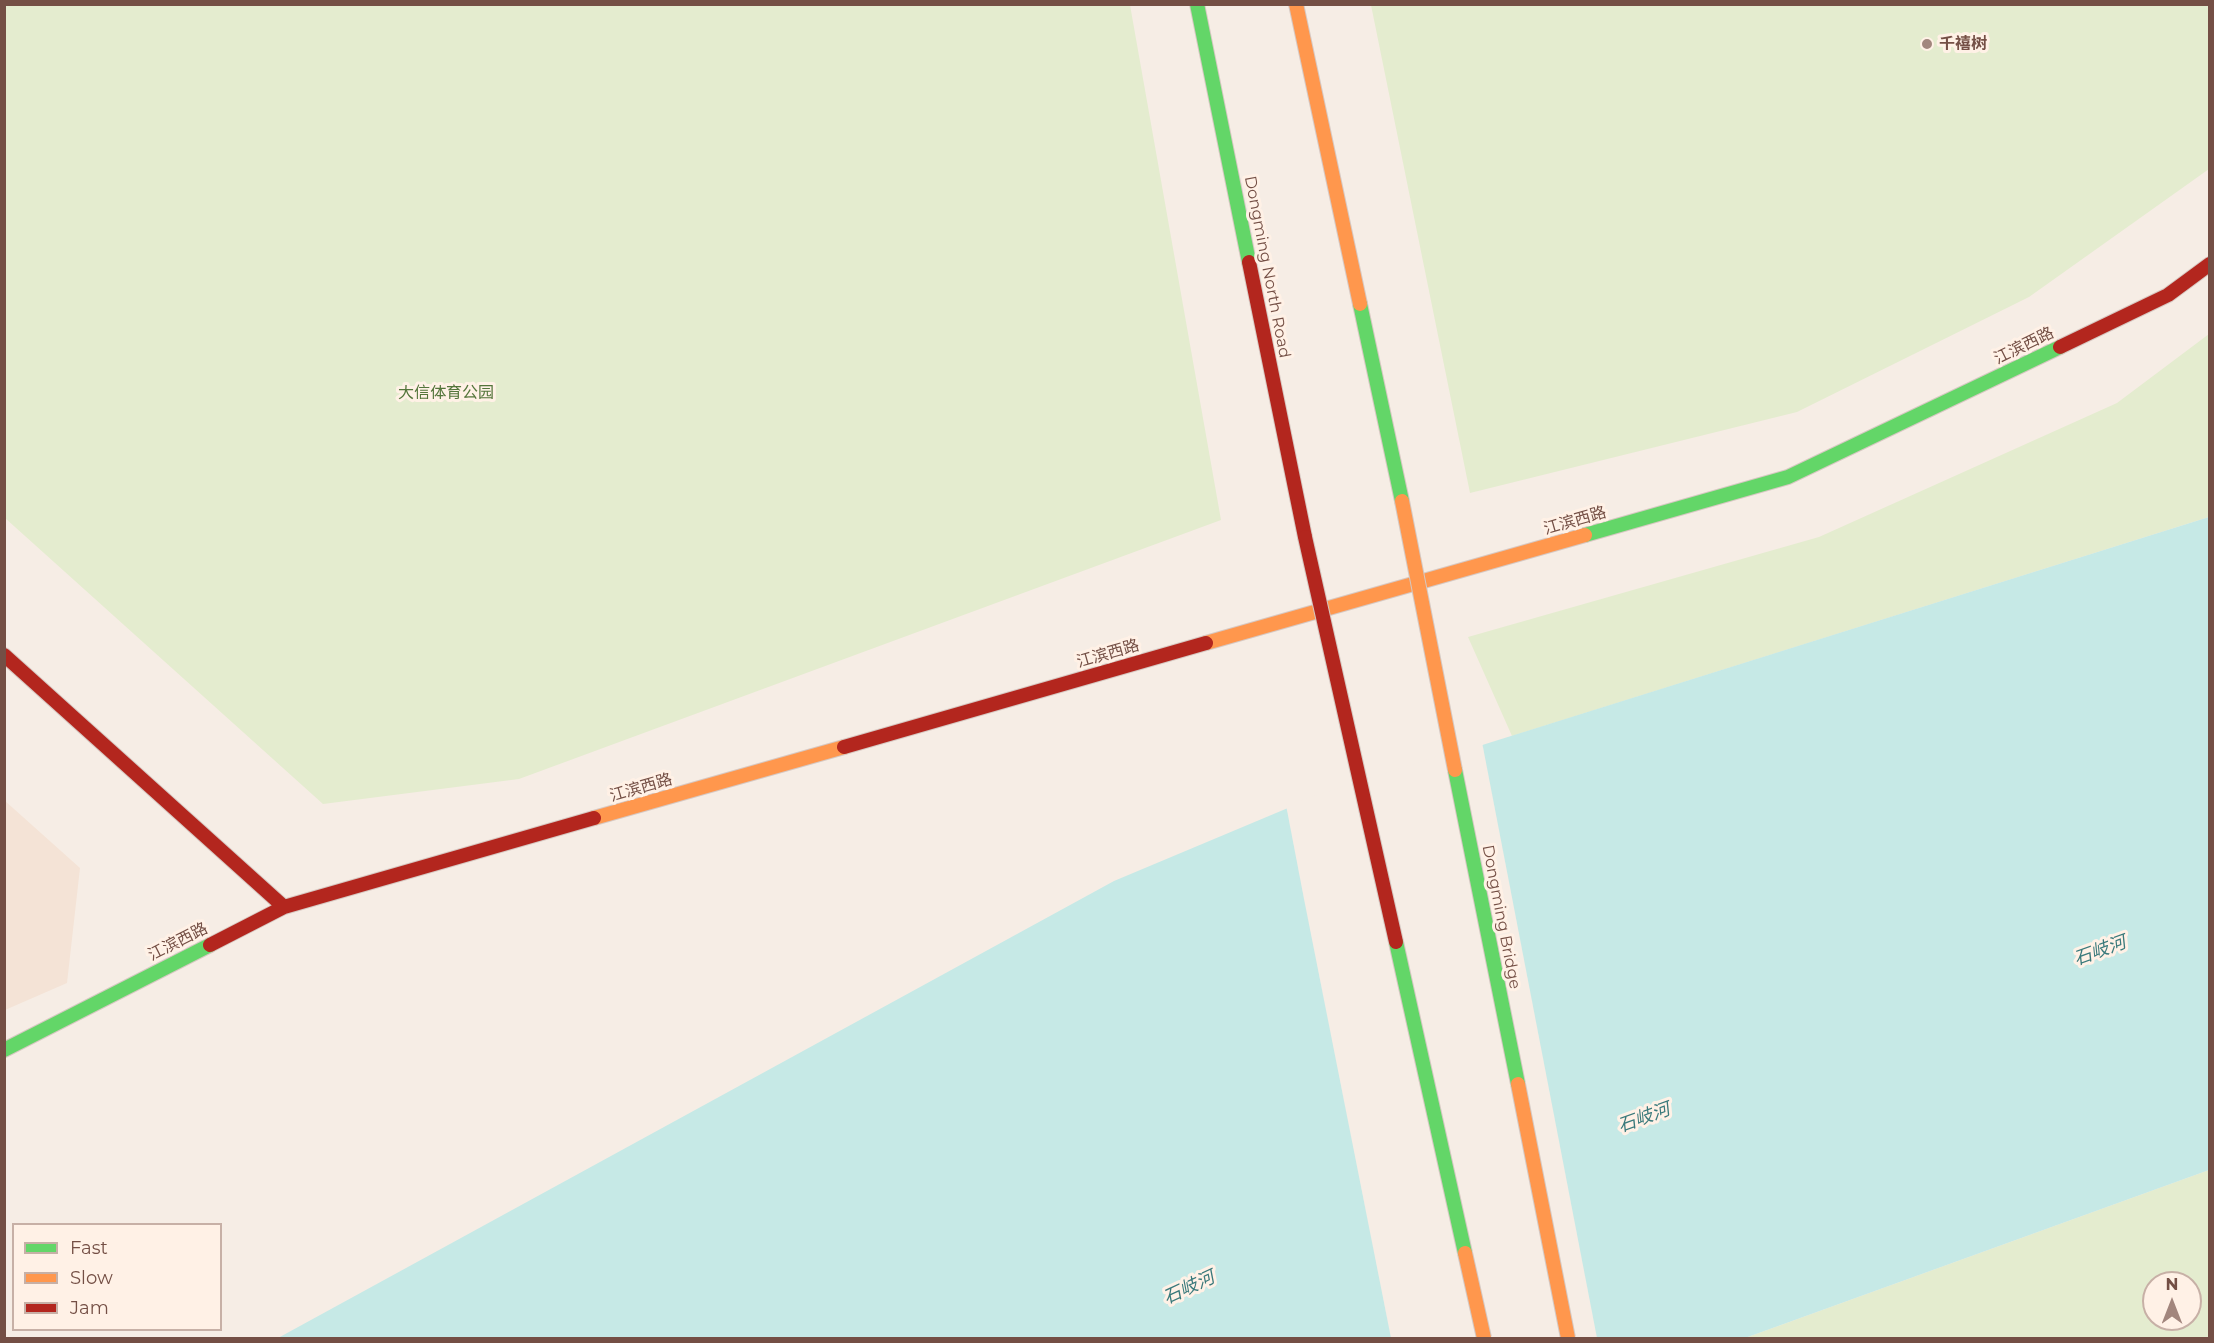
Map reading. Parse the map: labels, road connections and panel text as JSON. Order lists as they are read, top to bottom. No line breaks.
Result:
{"streets":{"main road":["Dongming North Road","江滨西路","Dongming Bridge"]},"water":["石岐河"],"parks":["大信体育公园"],"places":["千禧树"],"legend":["Fast","Slow","Jam"],"north":"top"}
